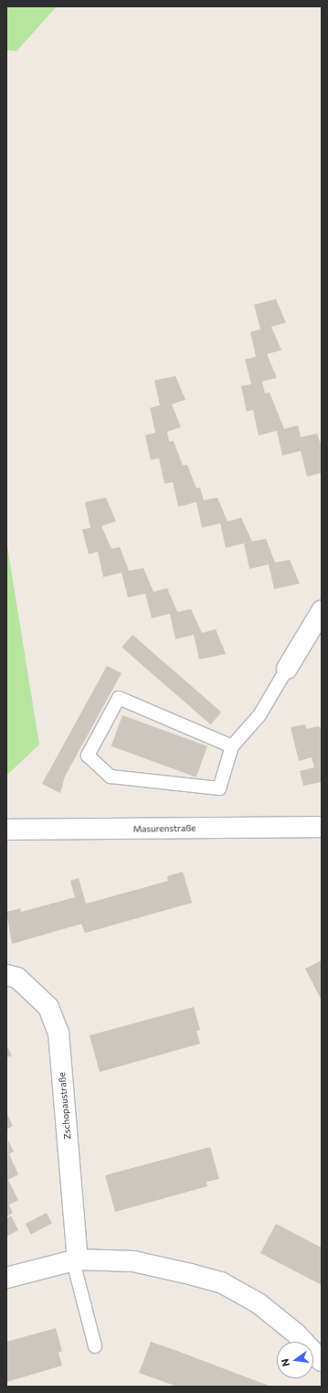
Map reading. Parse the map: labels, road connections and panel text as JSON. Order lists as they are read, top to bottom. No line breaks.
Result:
{"streets":{"street":["Masurenstraße","Zschopaustraße"]},"north":"left"}
